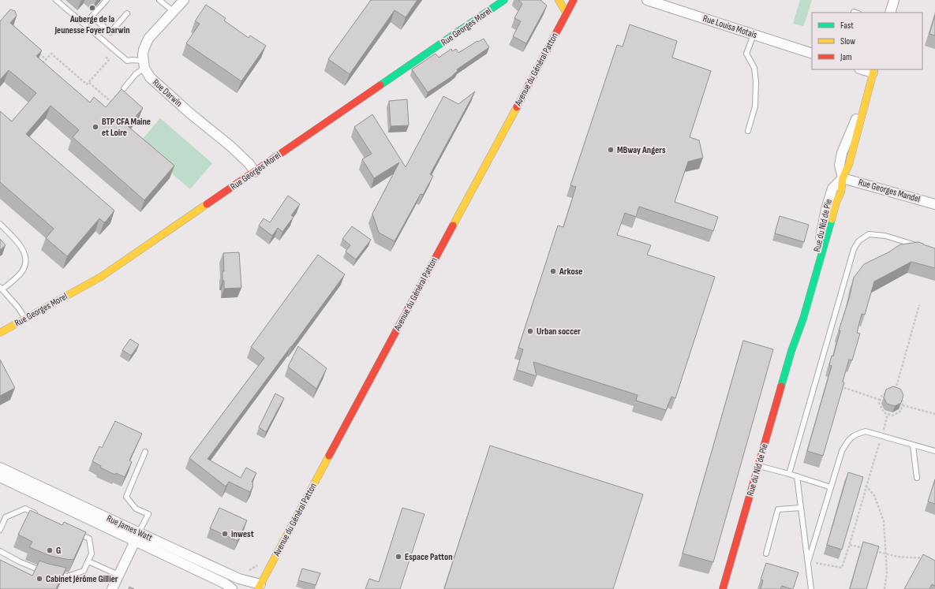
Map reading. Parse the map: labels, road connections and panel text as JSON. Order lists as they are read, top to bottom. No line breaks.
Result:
{"streets":{"street":["Rue Georges Morel","Rue Louisa Motais","Avenue du Général Patton","Rue Darwin","Rue Georges Mandel","Rue du Nid de Pie","Rue James Watt"]},"crossings":[["Rue Georges Morel","Rue Darwin"],["Avenue du Général Patton","Rue James Watt"],["Rue Georges Mandel","Rue du Nid de Pie"]],"places":["Auberge de la Jeunesse Foyer Darwin","BTP CFA Maine et Loire","MBway Angers","Arkose","Urban soccer","inwest","G","Espace Patton","Cabinet Jérôme Gillier"],"legend":["Fast","Slow","Jam"]}
